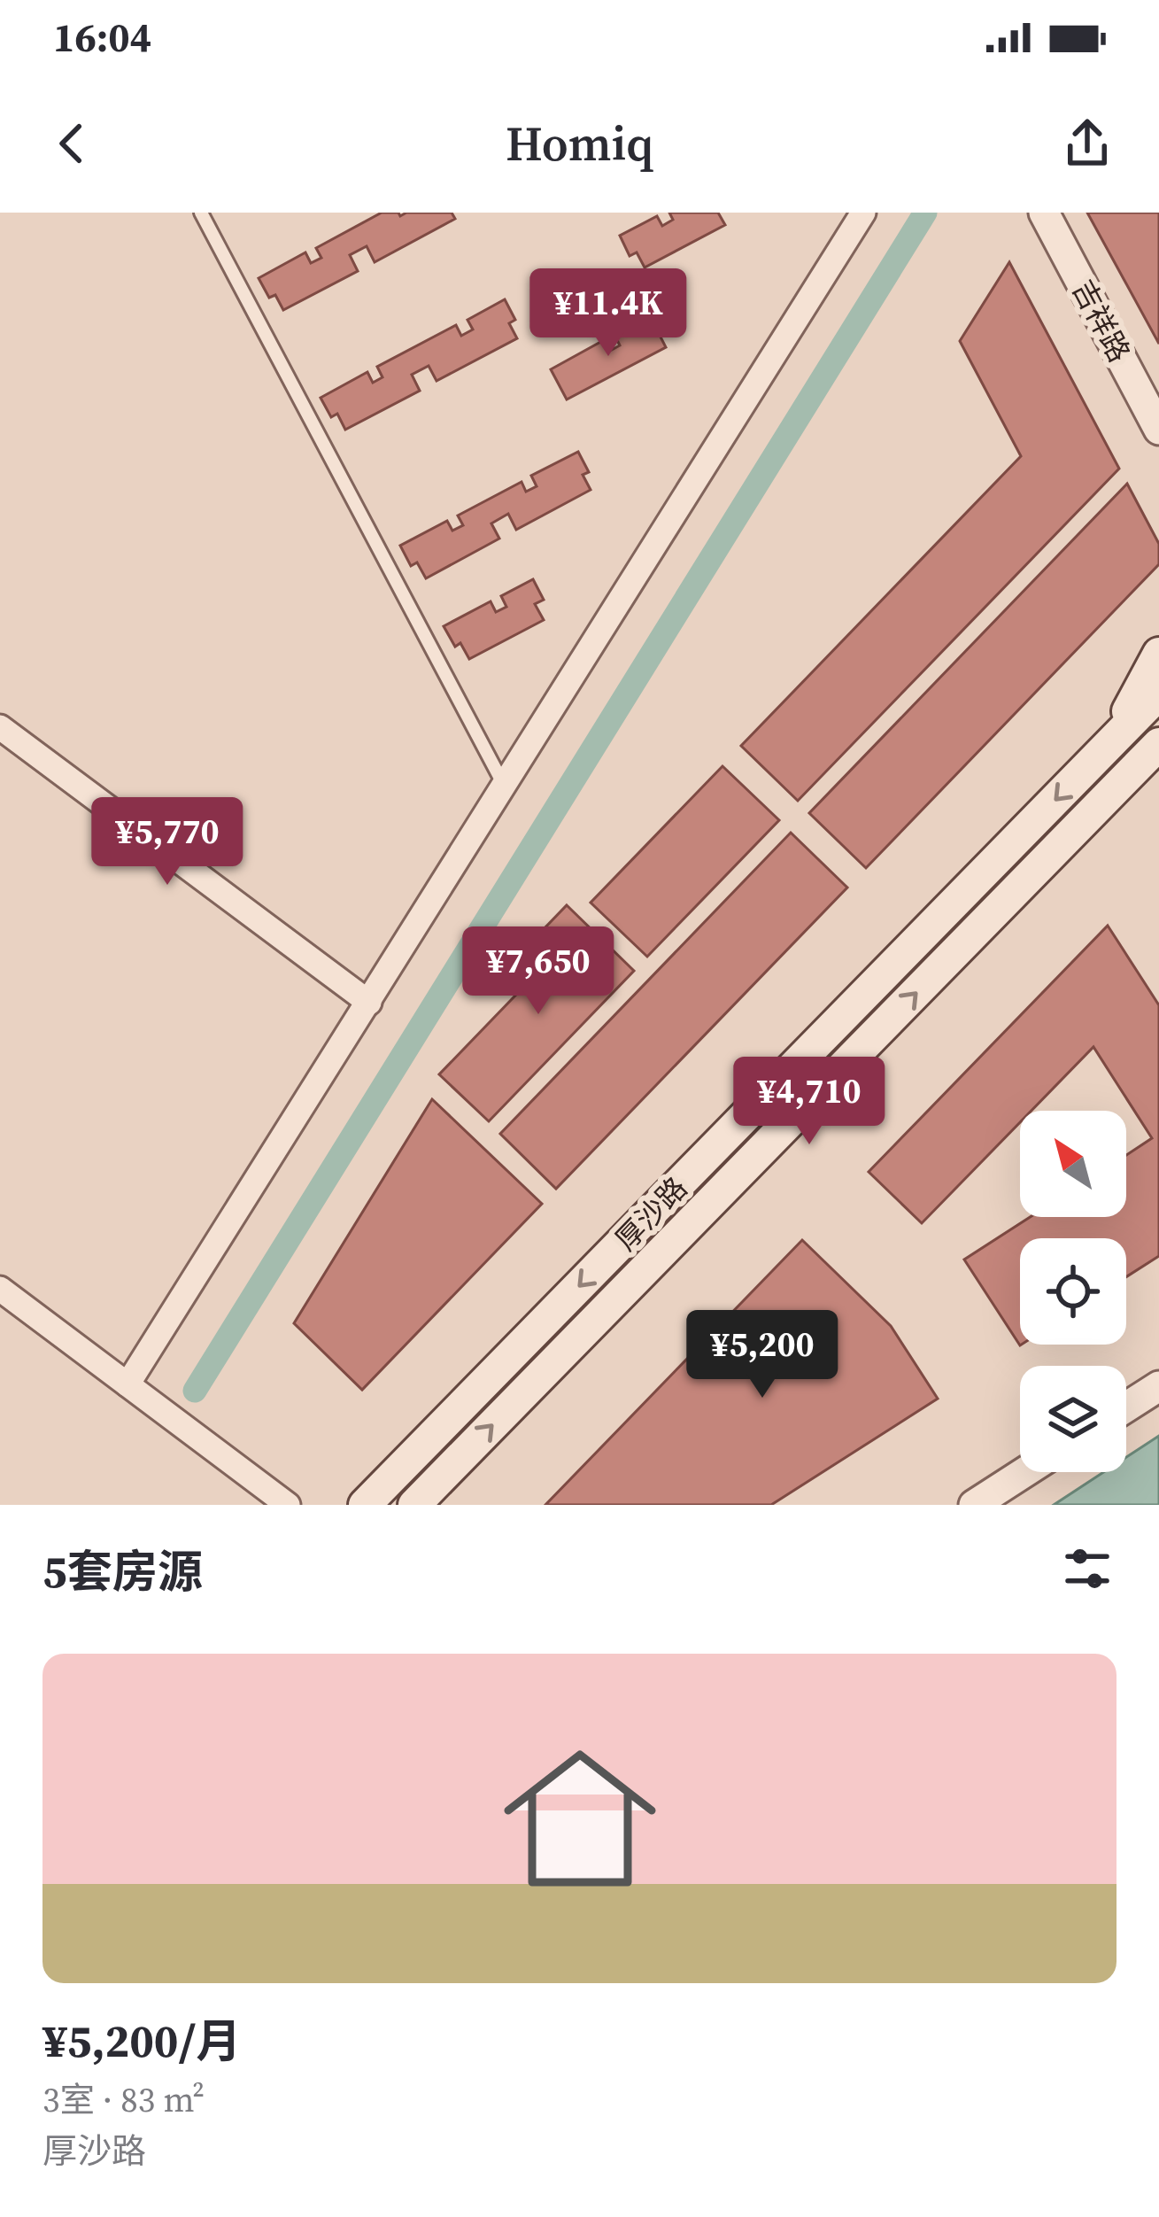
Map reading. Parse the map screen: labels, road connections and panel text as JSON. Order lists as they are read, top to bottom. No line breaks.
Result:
{"streets":{"main road":["厚沙路"],"street":["吉祥路"]},"north":"top left","page":{"status":"16:04","header":"Homiq","price":["¥11.4K","¥5,770","¥7,650","¥4,710","¥5,200"],"heading":"5套房源","list":[{"name":"¥5,200/月","note":"3室 · 83 m² · 厚沙路"}]}}
